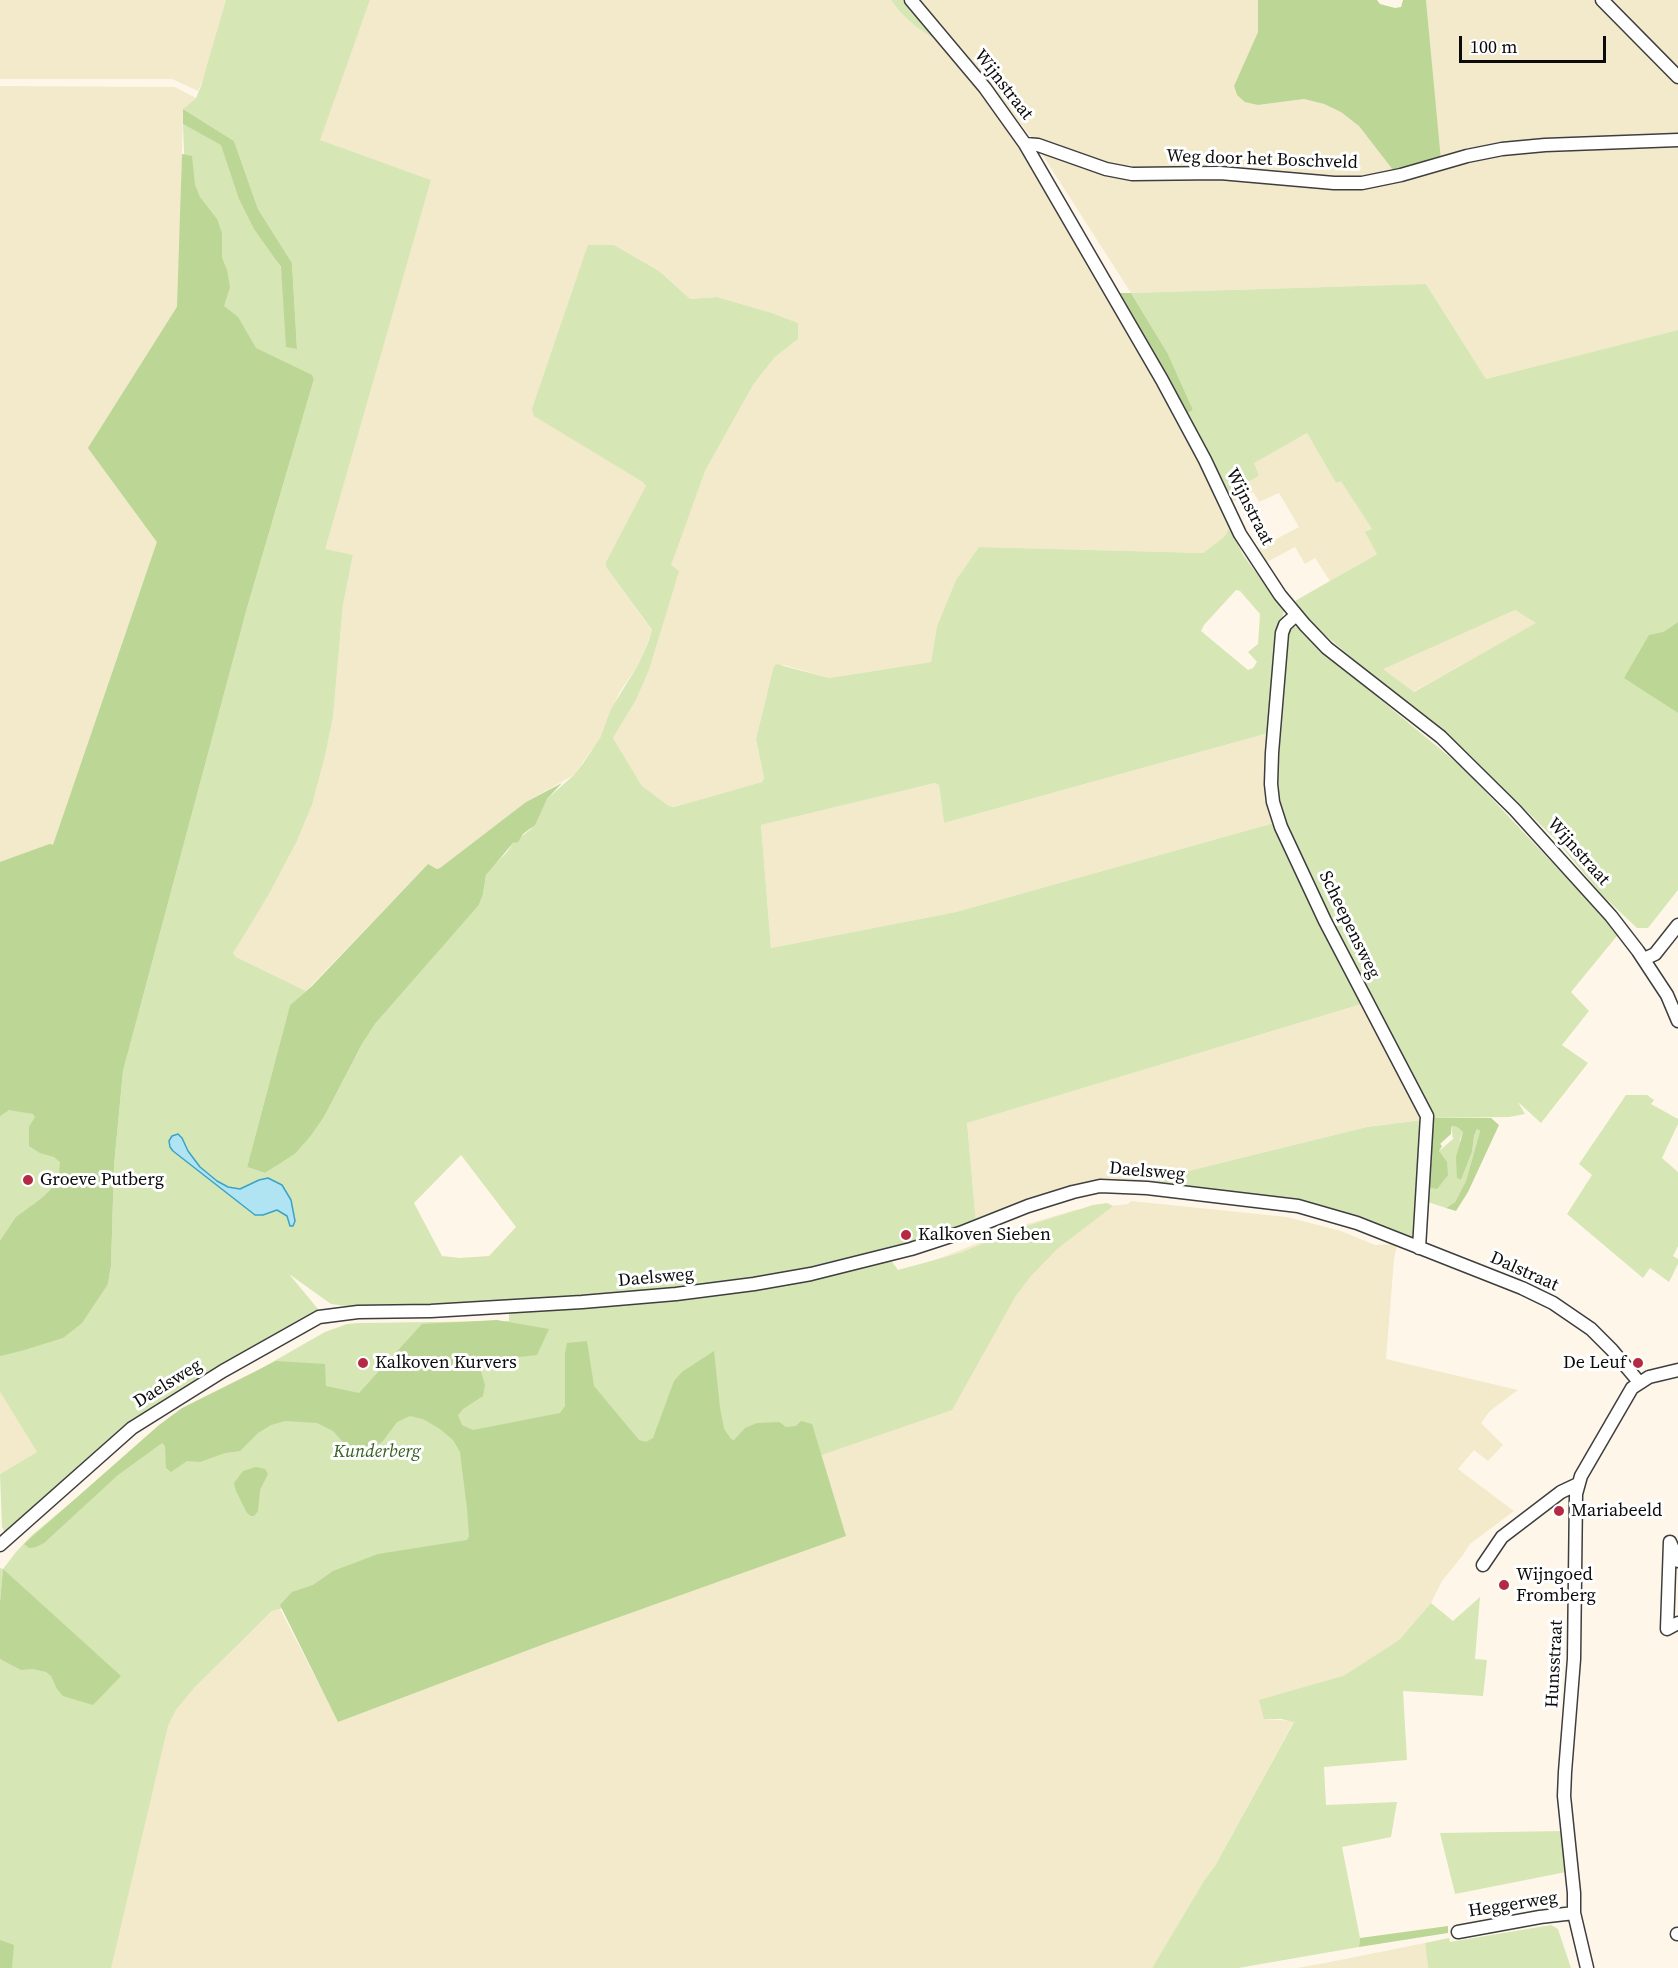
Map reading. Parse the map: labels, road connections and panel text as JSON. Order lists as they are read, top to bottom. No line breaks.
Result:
{"streets":{"street":["Wijnstraat","Weg door het Boschveld","Scheepensweg","Daelsweg","Dalstraat","Hunsstraat","Heggerweg"]},"crossings":[["Wijnstraat","Weg door het Boschveld"],["Wijnstraat","Scheepensweg"],["Scheepensweg","Dalstraat"],["Daelsweg","Dalstraat"],["Dalstraat","Hunsstraat"],["Hunsstraat","Heggerweg"]],"parks":["Kunderberg"],"places":["Groeve Putberg","Kalkoven Sieben","Kalkoven Kurvers","De Leuf","Mariabeeld","Wijngoed Fromberg"],"scale_bar":"100 m"}
